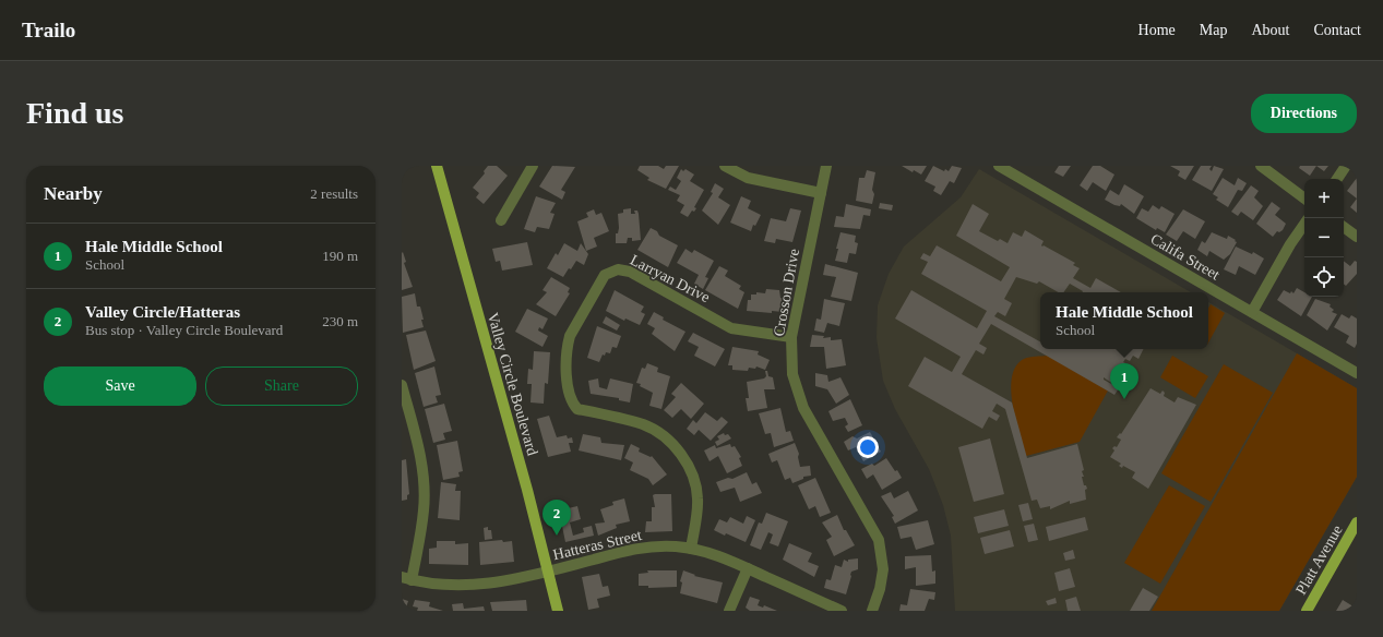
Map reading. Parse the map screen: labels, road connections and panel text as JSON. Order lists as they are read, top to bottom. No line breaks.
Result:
{"streets":{"main road":["Valley Circle Boulevard","Platt Avenue"],"street":["Califa Street","Larryan Drive","Crosson Drive","Hatteras Street"]},"crossings":[["Larryan Drive","Crosson Drive"],["Larryan Drive","Hatteras Street"],["Valley Circle Boulevard","Hatteras Street"]],"page":{"header":"Trailo","nav":["Home","Map","About","Contact"],"buttons":["Directions",["Save","Share"]],"title":"Find us","heading":["Nearby","2 results"],"map_buttons":["+","−"],"list":[{"mark":"1","name":"Hale Middle School","note":"School","value":"190 m"},{"mark":"2","name":"Valley Circle/Hatteras","note":"Bus stop · Valley Circle Boulevard","value":"230 m"}],"popup":["Hale Middle School","School"],"pins":["1","2"]}}
